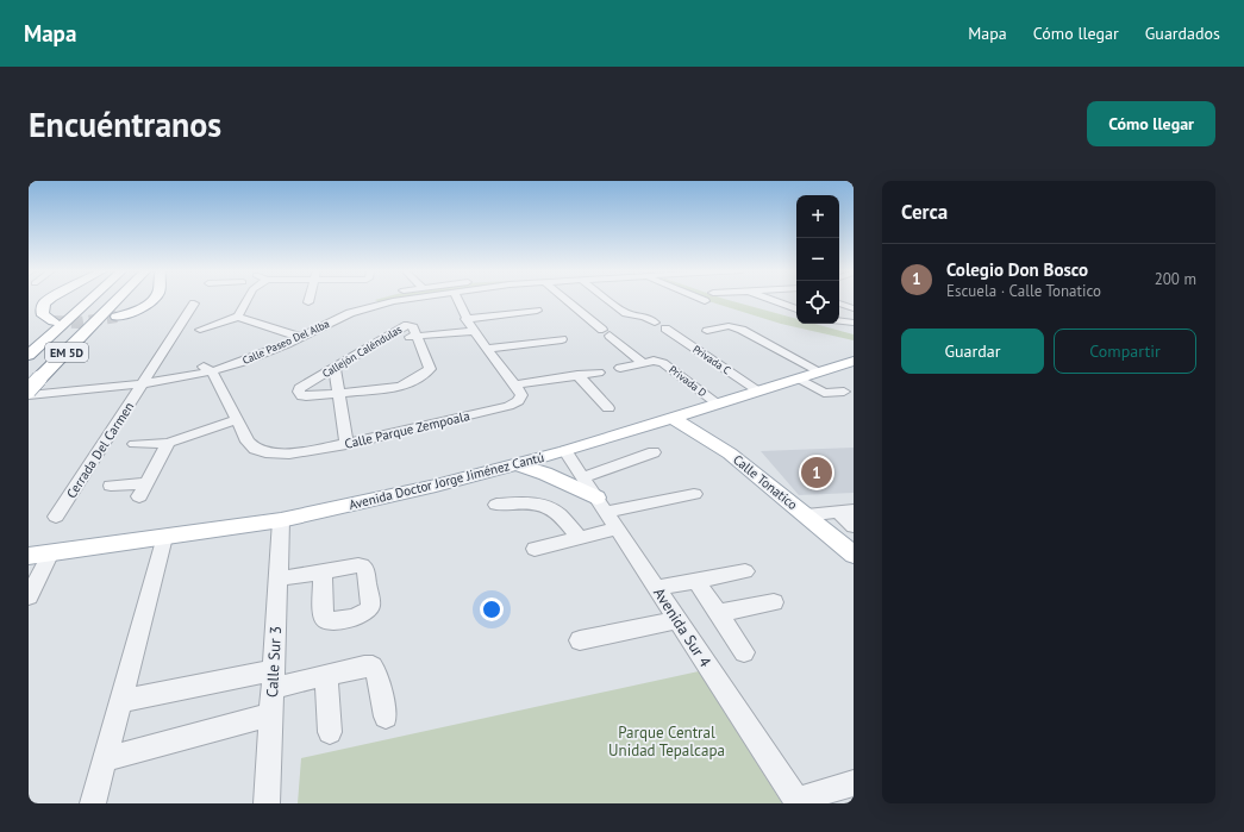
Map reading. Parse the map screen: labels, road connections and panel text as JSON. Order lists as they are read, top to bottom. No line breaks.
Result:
{"streets":{"highway":["EM 5D"],"main road":["Avenida Doctor Jorge Jiménez Cantú","Calle Tonatico"],"street":["Calle Paseo Del Alba","Callejón Caléndulas","Privada C","Privada D","Calle Parque Zempoala","Cerrada Del Carmen","Avenida Sur 4","Calle Sur 3"]},"crossings":[["Calle Paseo Del Alba","EM 5D"],["Calle Paseo Del Alba","Calle Parque Zempoala"],["Calle Paseo Del Alba","Cerrada Del Carmen"],["Privada C","Avenida Doctor Jorge Jiménez Cantú"],["Privada D","Avenida Doctor Jorge Jiménez Cantú"],["Avenida Doctor Jorge Jiménez Cantú","Calle Tonatico"],["Avenida Doctor Jorge Jiménez Cantú","Avenida Sur 4"],["Avenida Doctor Jorge Jiménez Cantú","Calle Sur 3"]],"parks":["Parque Central Unidad Tepalcapa"],"page":{"header":"Mapa","nav":["Mapa","Cómo llegar","Guardados"],"buttons":["Cómo llegar",["Guardar","Compartir"]],"title":"Encuéntranos","heading":"Cerca","map_buttons":["+","−"],"list":[{"mark":"1","name":"Colegio Don Bosco","note":"Escuela · Calle Tonatico","value":"200 m"}],"pins":"1"}}
